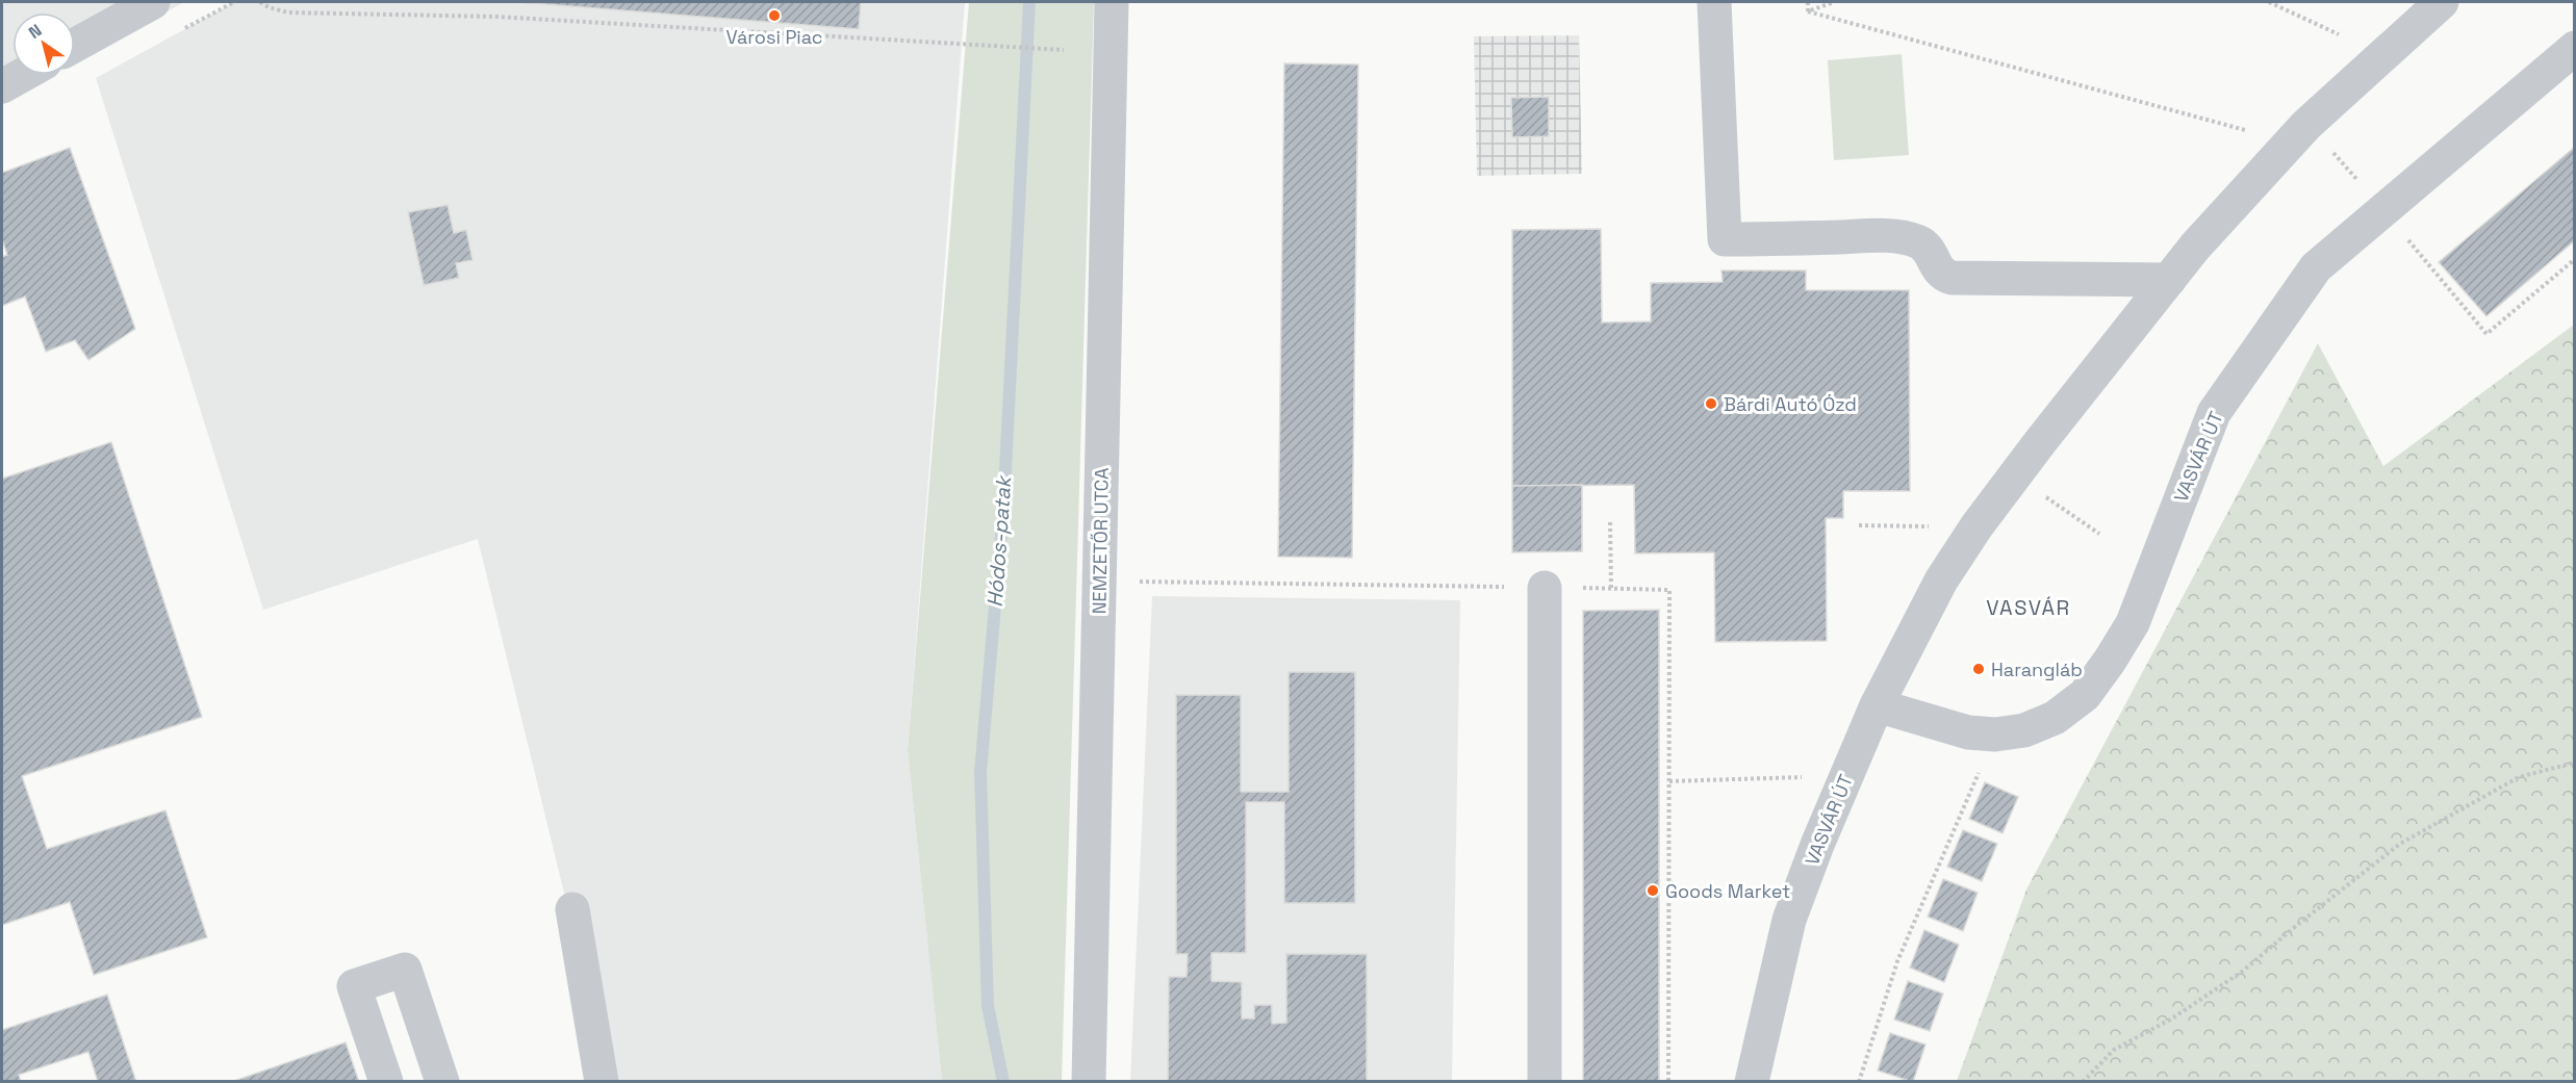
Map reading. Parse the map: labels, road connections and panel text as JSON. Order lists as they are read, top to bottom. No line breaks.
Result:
{"streets":{"street":["VASVÁR ÚT","NEMZETŐR UTCA"]},"districts":["VASVÁR"],"water":["Hódos-patak"],"places":["Városi Piac","Bárdi Autó Ózd","Harangláb","Goods Market"],"north":"top left"}
